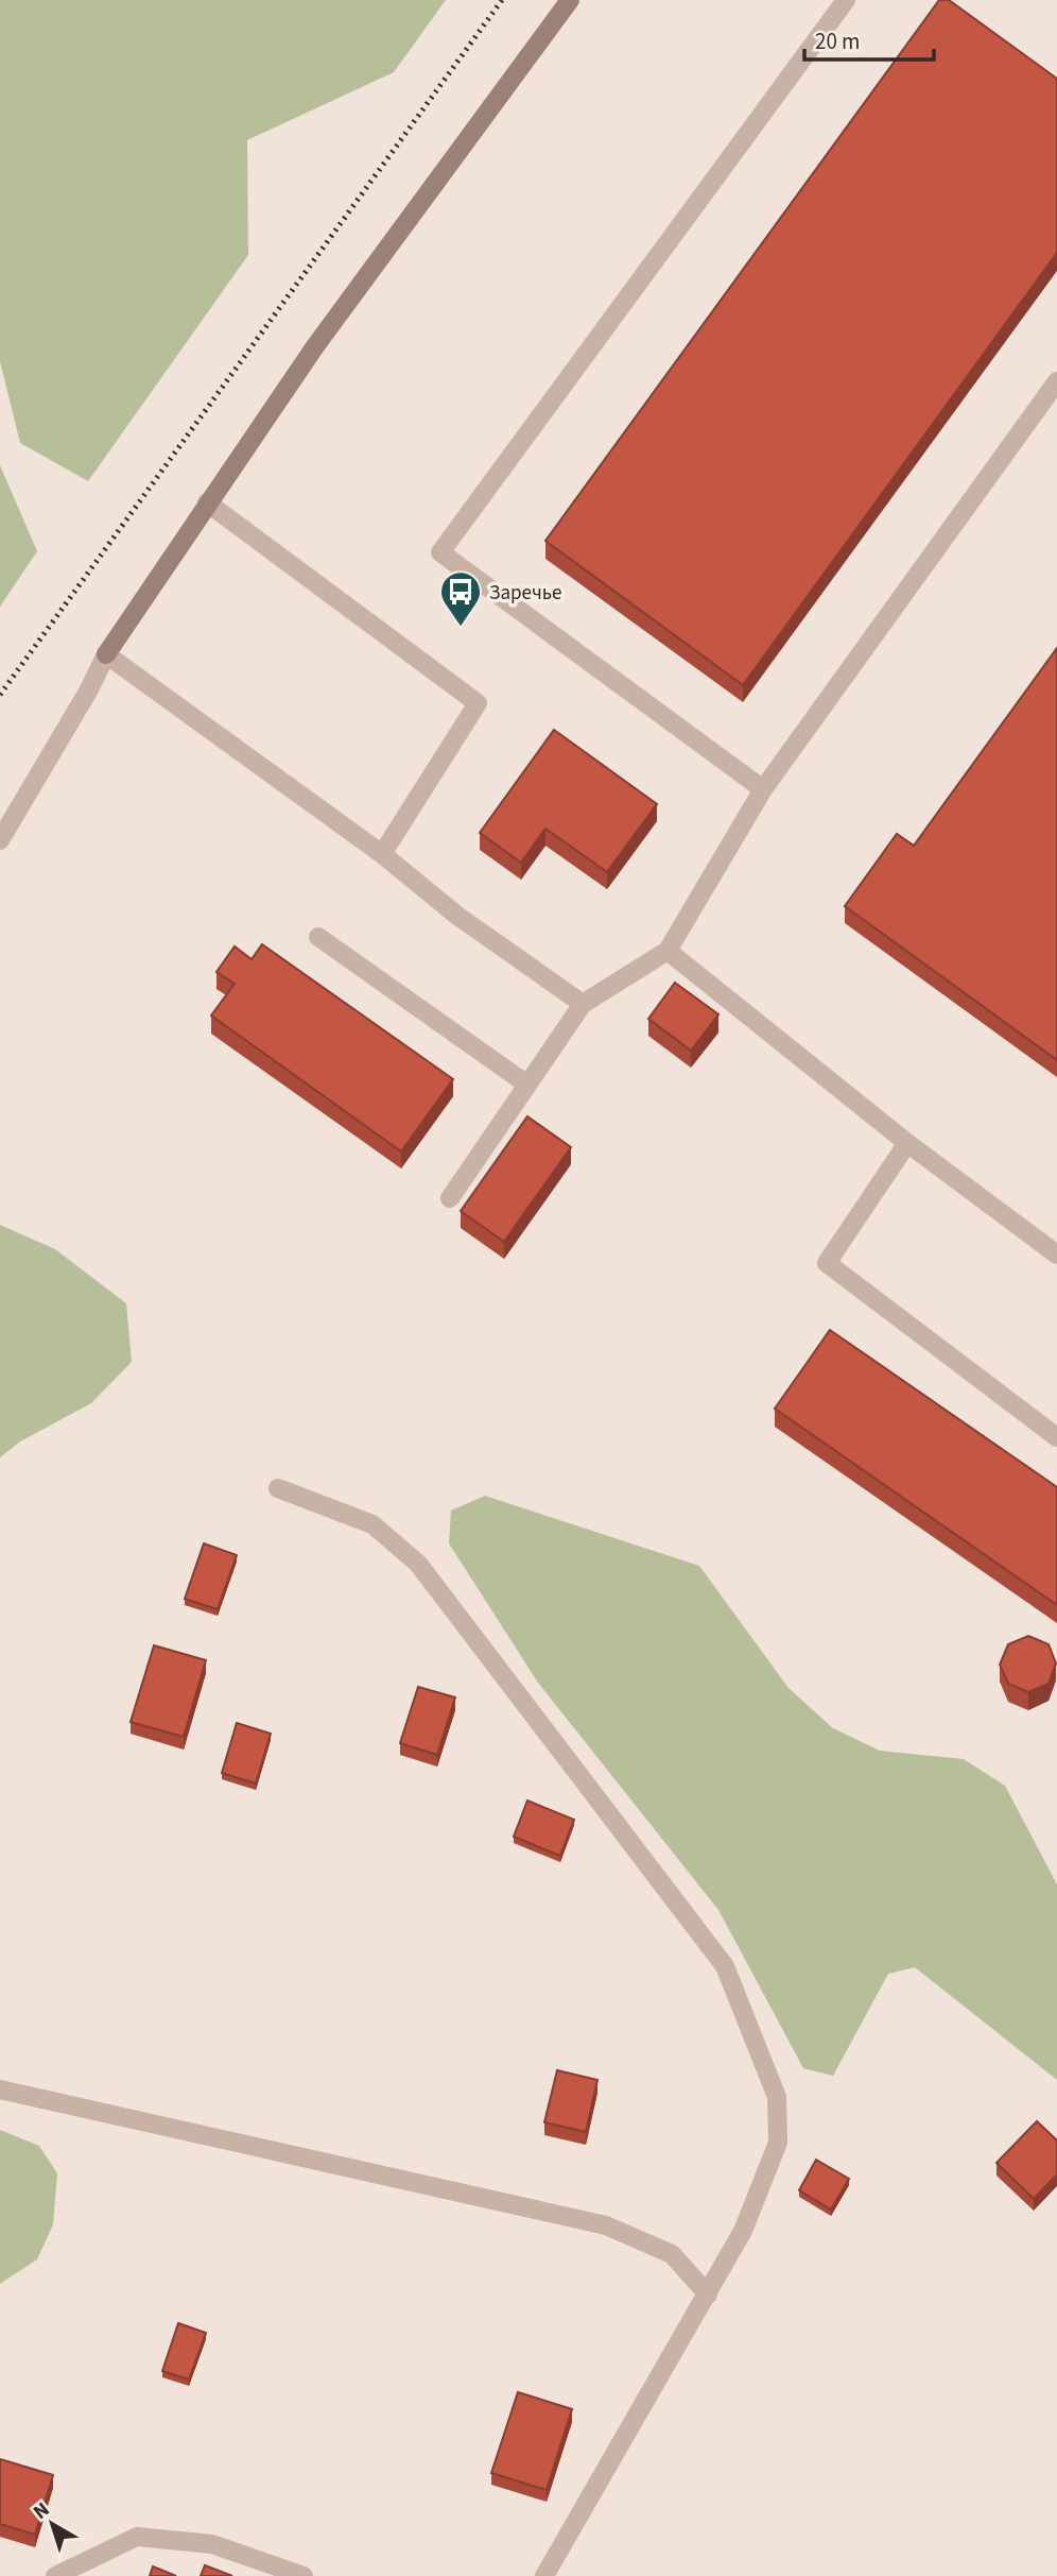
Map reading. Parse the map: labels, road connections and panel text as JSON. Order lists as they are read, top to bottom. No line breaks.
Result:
{"places":{"bus stop":["Заречье"]},"scale_bar":"20 m","north":"top left"}
